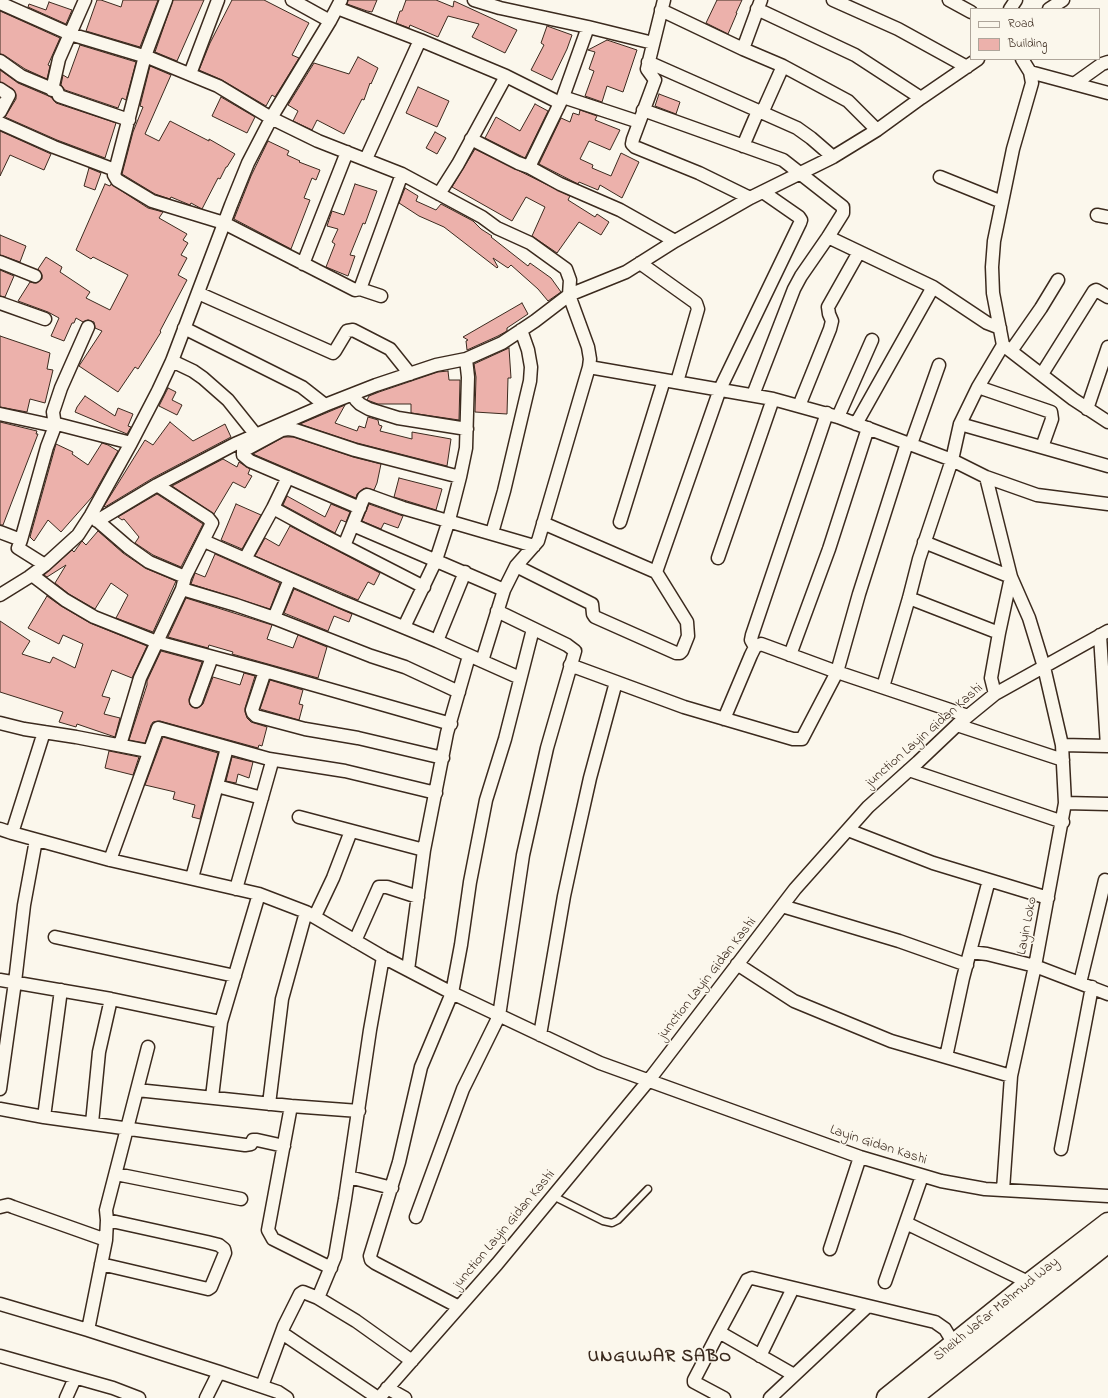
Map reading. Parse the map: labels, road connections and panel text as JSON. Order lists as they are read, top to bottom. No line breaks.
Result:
{"streets":{"main road":["Sheikh Jafar Mahmud Way"],"street":["junction Layin Gidan Kashi","Layin Loko","Layin Gidan Kashi"]},"crossings":[["junction Layin Gidan Kashi","Layin Loko"],["junction Layin Gidan Kashi","Layin Gidan Kashi"],["Layin Loko","Layin Gidan Kashi"]],"districts":["UNGUWAR SABO"],"legend":["Road","Building"]}
